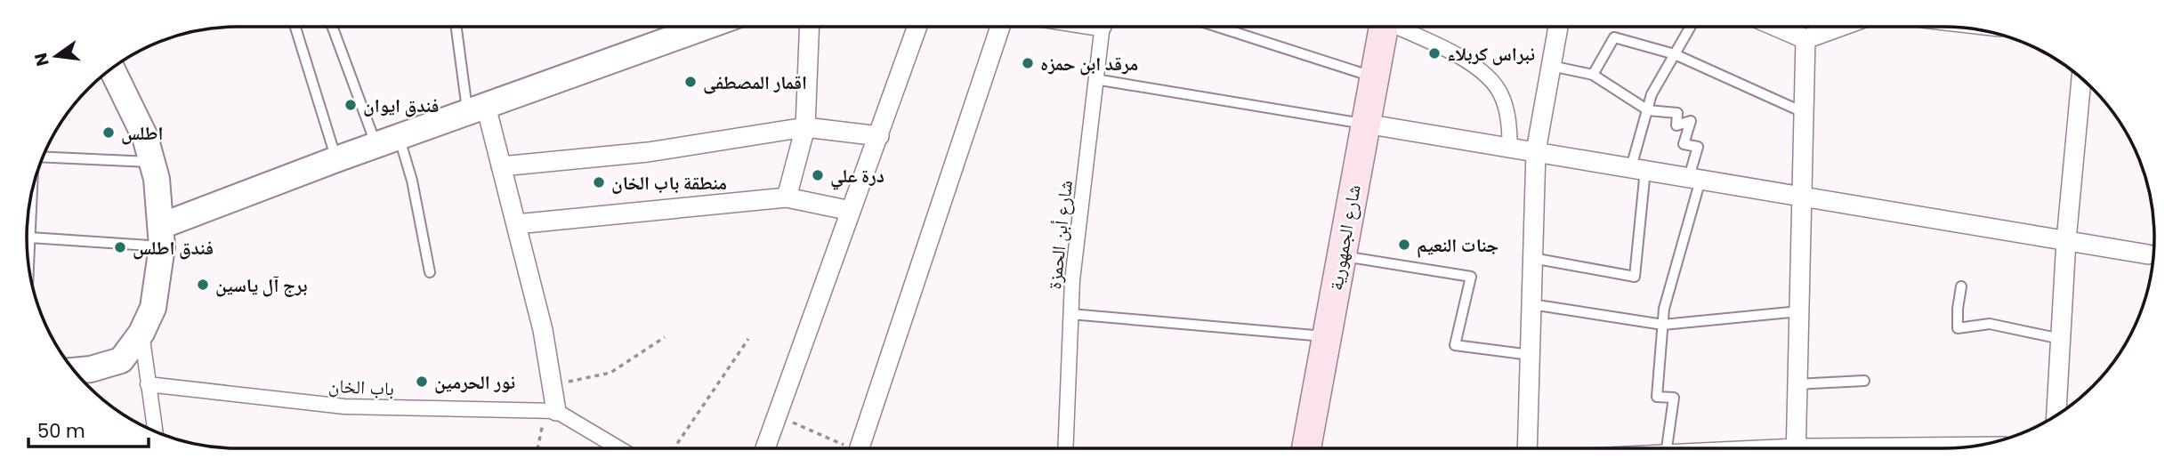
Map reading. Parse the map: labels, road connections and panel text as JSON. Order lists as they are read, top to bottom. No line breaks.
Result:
{"streets":{"main road":["شارع الجمهورية"],"street":["شارع أبن الحمزة","باب الخان"]},"places":["نبراس كربلاء","مرقد ابن حمزه","اقمار المصطفى","فندق ايوان","اطلس","درة علي","منطقة باب الخان","جنات النعيم","فندق اطلس","برج آل ياسين","نور الحرمين"],"scale_bar":"50 m","north":"left"}
